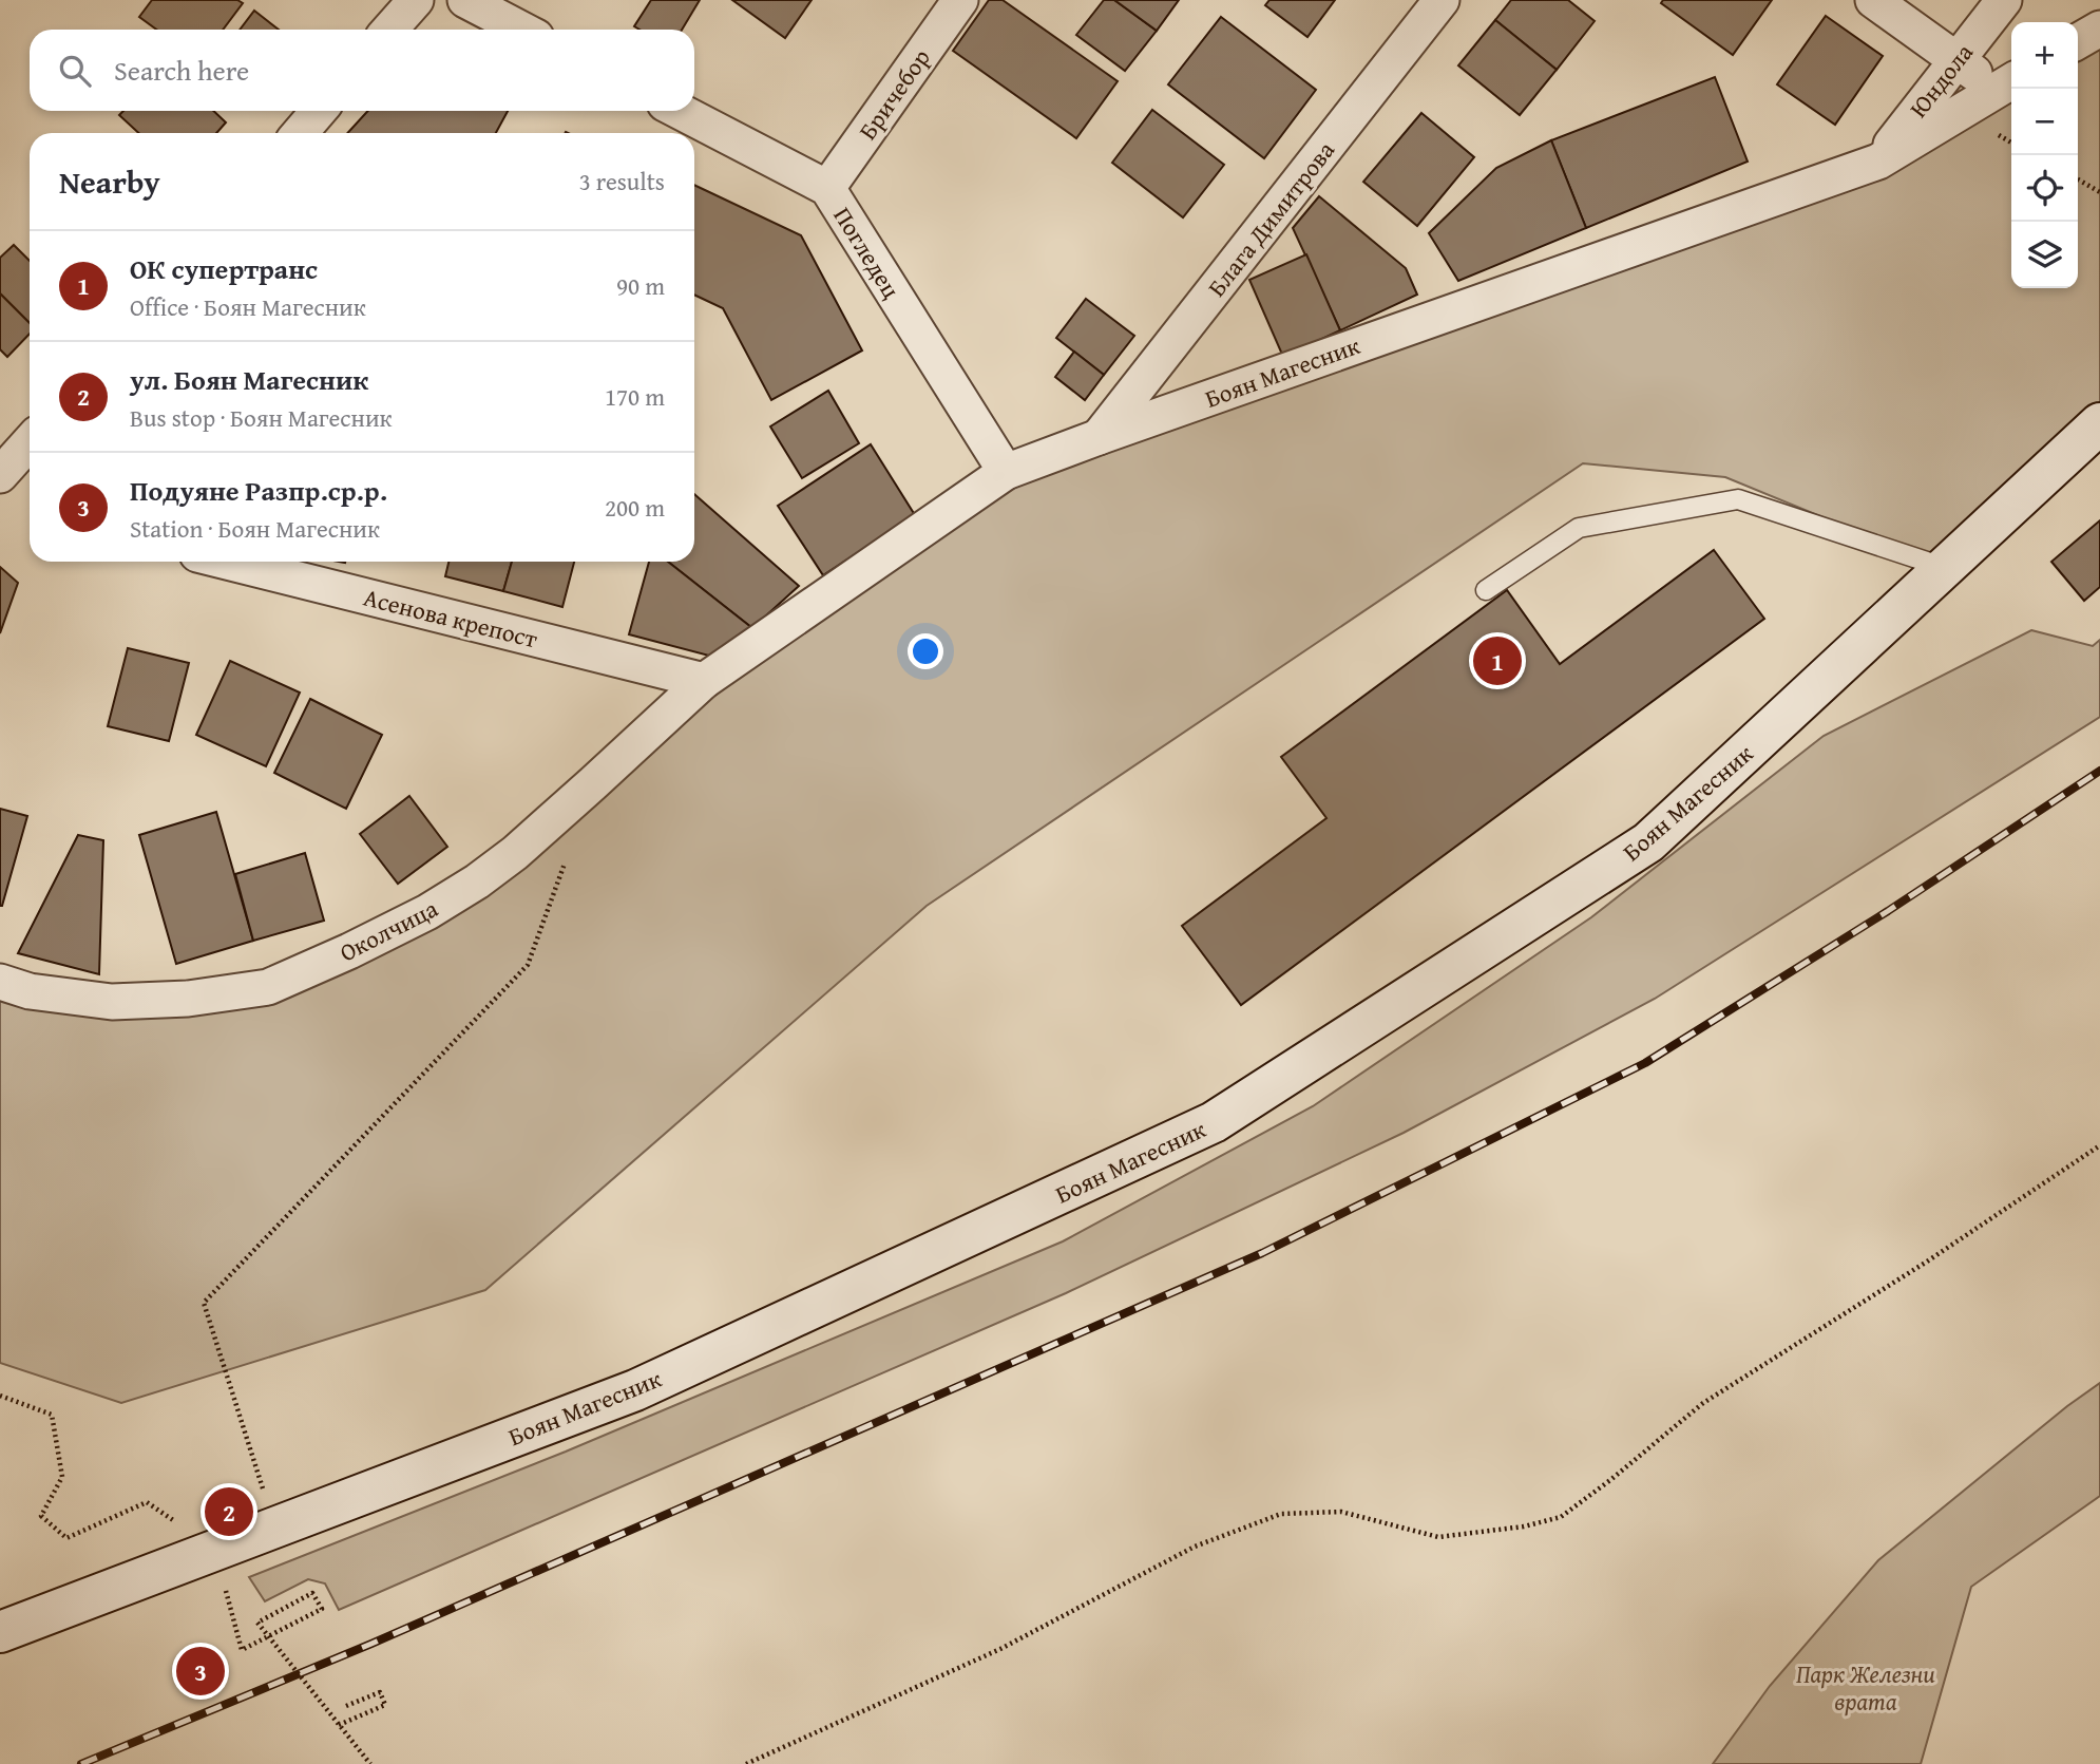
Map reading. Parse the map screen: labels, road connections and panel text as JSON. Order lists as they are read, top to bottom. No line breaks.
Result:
{"streets":{"street":["Юндола","Бричебор","Блага Димитрова","Погледец","Боян Магесник","Асенова крепост","Околчица"]},"crossings":[["Юндола","Боян Магесник"],["Бричебор","Погледец"],["Блага Димитрова","Боян Магесник"],["Погледец","Боян Магесник"],["Боян Магесник","Асенова крепост"],["Боян Магесник","Околчица"],["Асенова крепост","Околчица"]],"parks":["Парк Железни врата"],"page":{"map_buttons":["+","−"],"search":"Search here","heading":["Nearby","3 results"],"list":[{"mark":"1","name":"ОК супертранс","note":"Office · Боян Магесник","value":"90 m"},{"mark":"2","name":"ул. Боян Магесник","note":"Bus stop · Боян Магесник","value":"170 m"},{"mark":"3","name":"Подуяне Разпр.ср.р.","note":"Station · Боян Магесник","value":"200 m"}],"pins":["1","2","3"]}}
